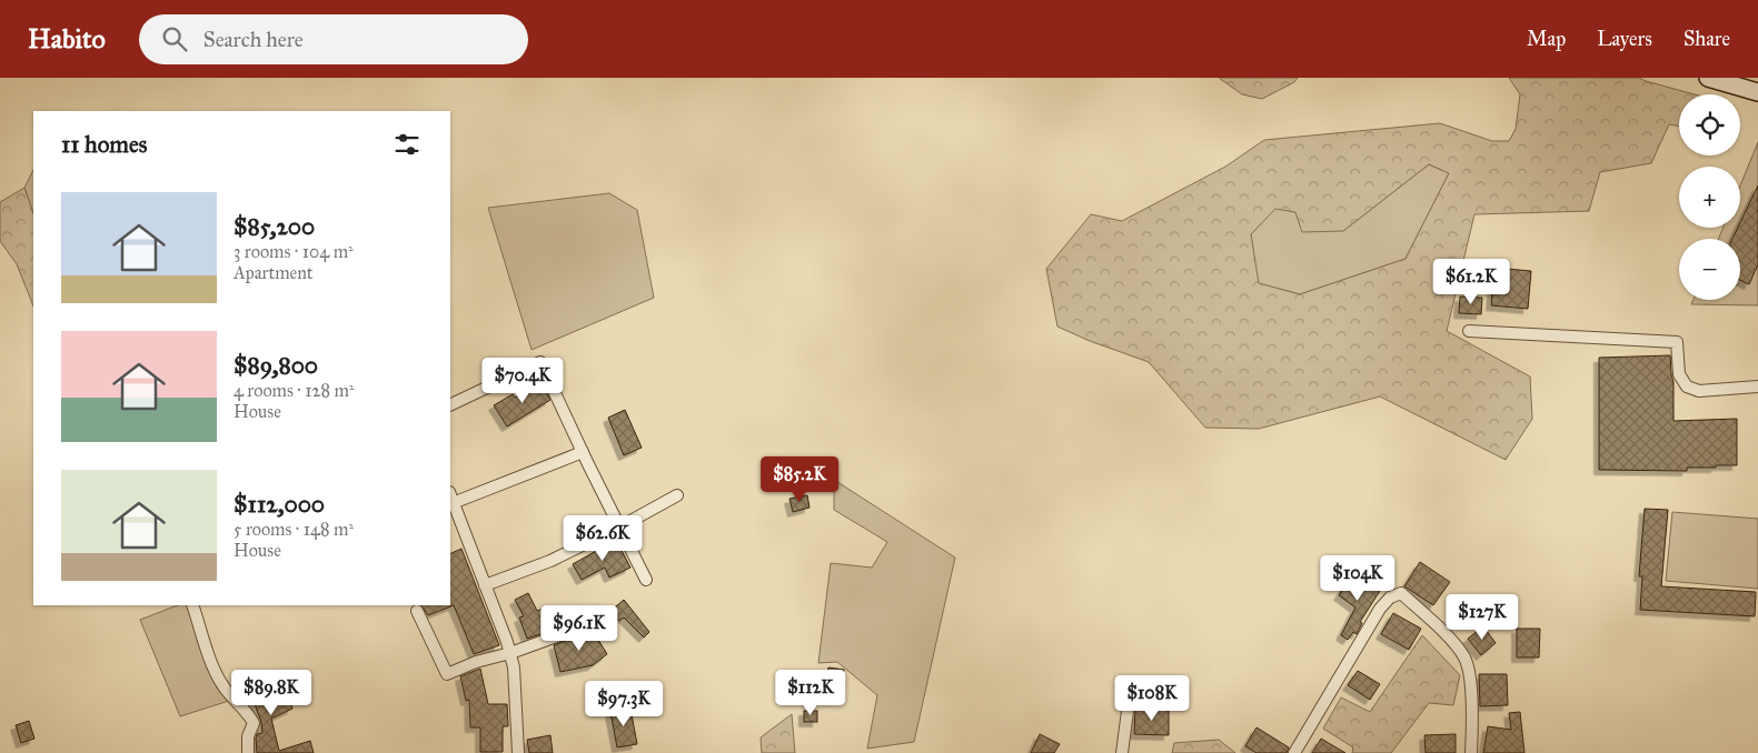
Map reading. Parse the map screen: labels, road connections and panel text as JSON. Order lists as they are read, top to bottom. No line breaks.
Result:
{"page":{"header":"Habito","search":"Search here","nav":["Map","Layers","Share"],"map_buttons":["+","−"],"heading":"11 homes","list":[{"name":"$85,200","note":"3 rooms · 104 m² · Apartment"},{"name":"$89,800","note":"4 rooms · 128 m² · House"},{"name":"$112,000","note":"5 rooms · 148 m² · House"}],"price":["$61.2K","$70.4K","$85.2K","$62.6K","$104K","$127K","$96.1K","$89.8K","$112K","$108K","$97.3K"]}}
